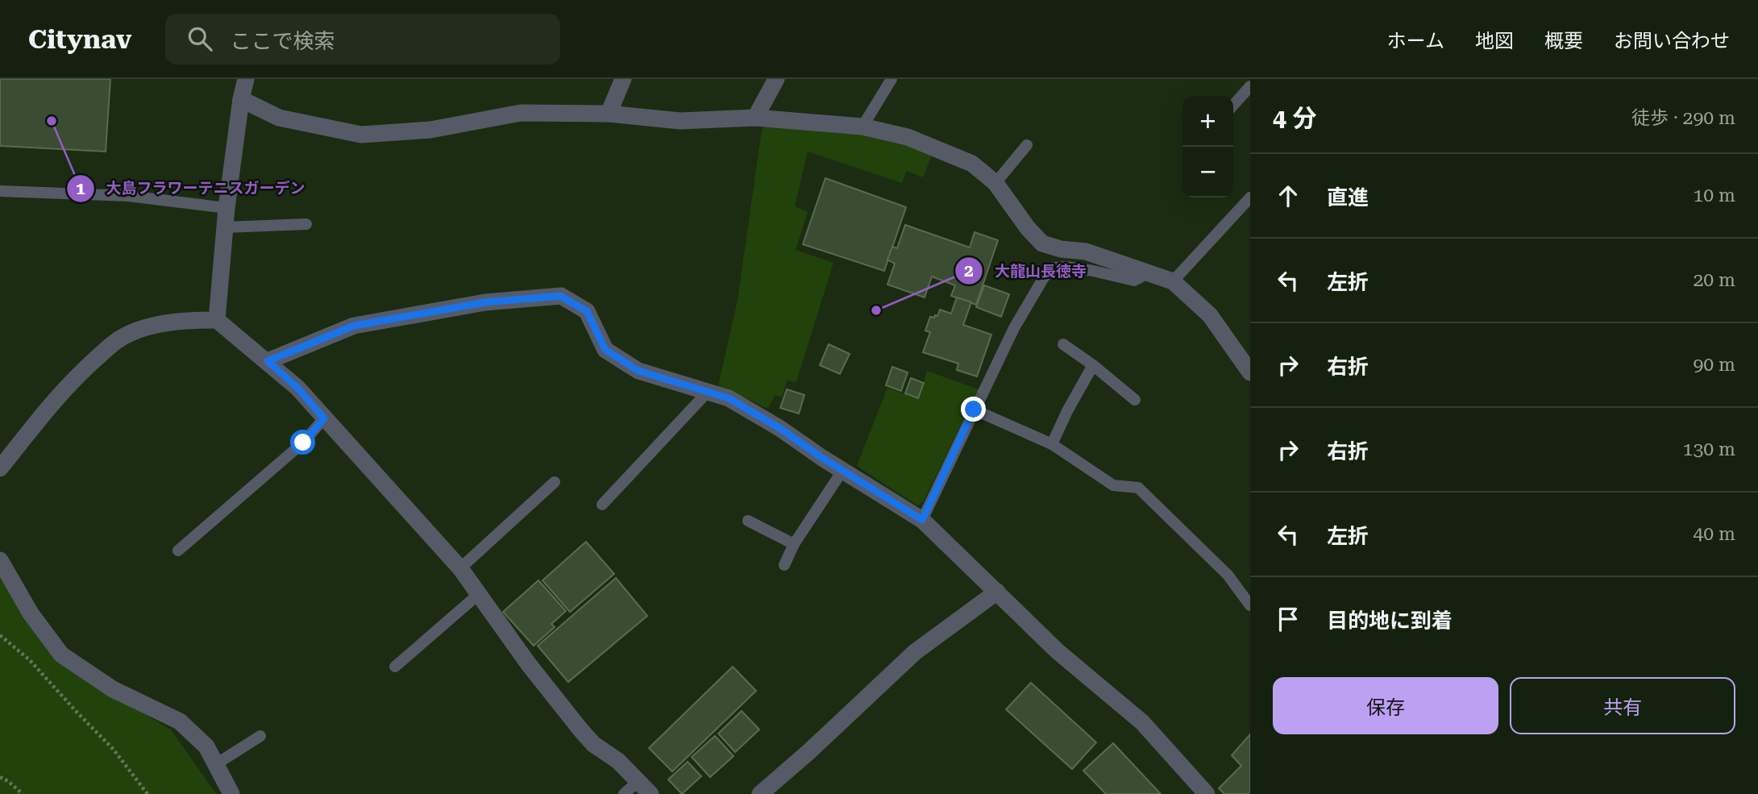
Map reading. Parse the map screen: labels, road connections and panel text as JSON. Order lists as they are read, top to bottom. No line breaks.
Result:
{"places":["大島フラワーテニスガーデン","大龍山長徳寺"],"page":{"header":"Citynav","search":"ここで検索","nav":["ホーム","地図","概要","お問い合わせ"],"heading":["4 分","徒歩 · 290 m"],"map_buttons":["+","−"],"list":[["直進","10 m"],["左折","20 m"],["右折","90 m"],["右折","130 m"],["左折","40 m"],"目的地に到着"],"buttons":["保存","共有"]}}
